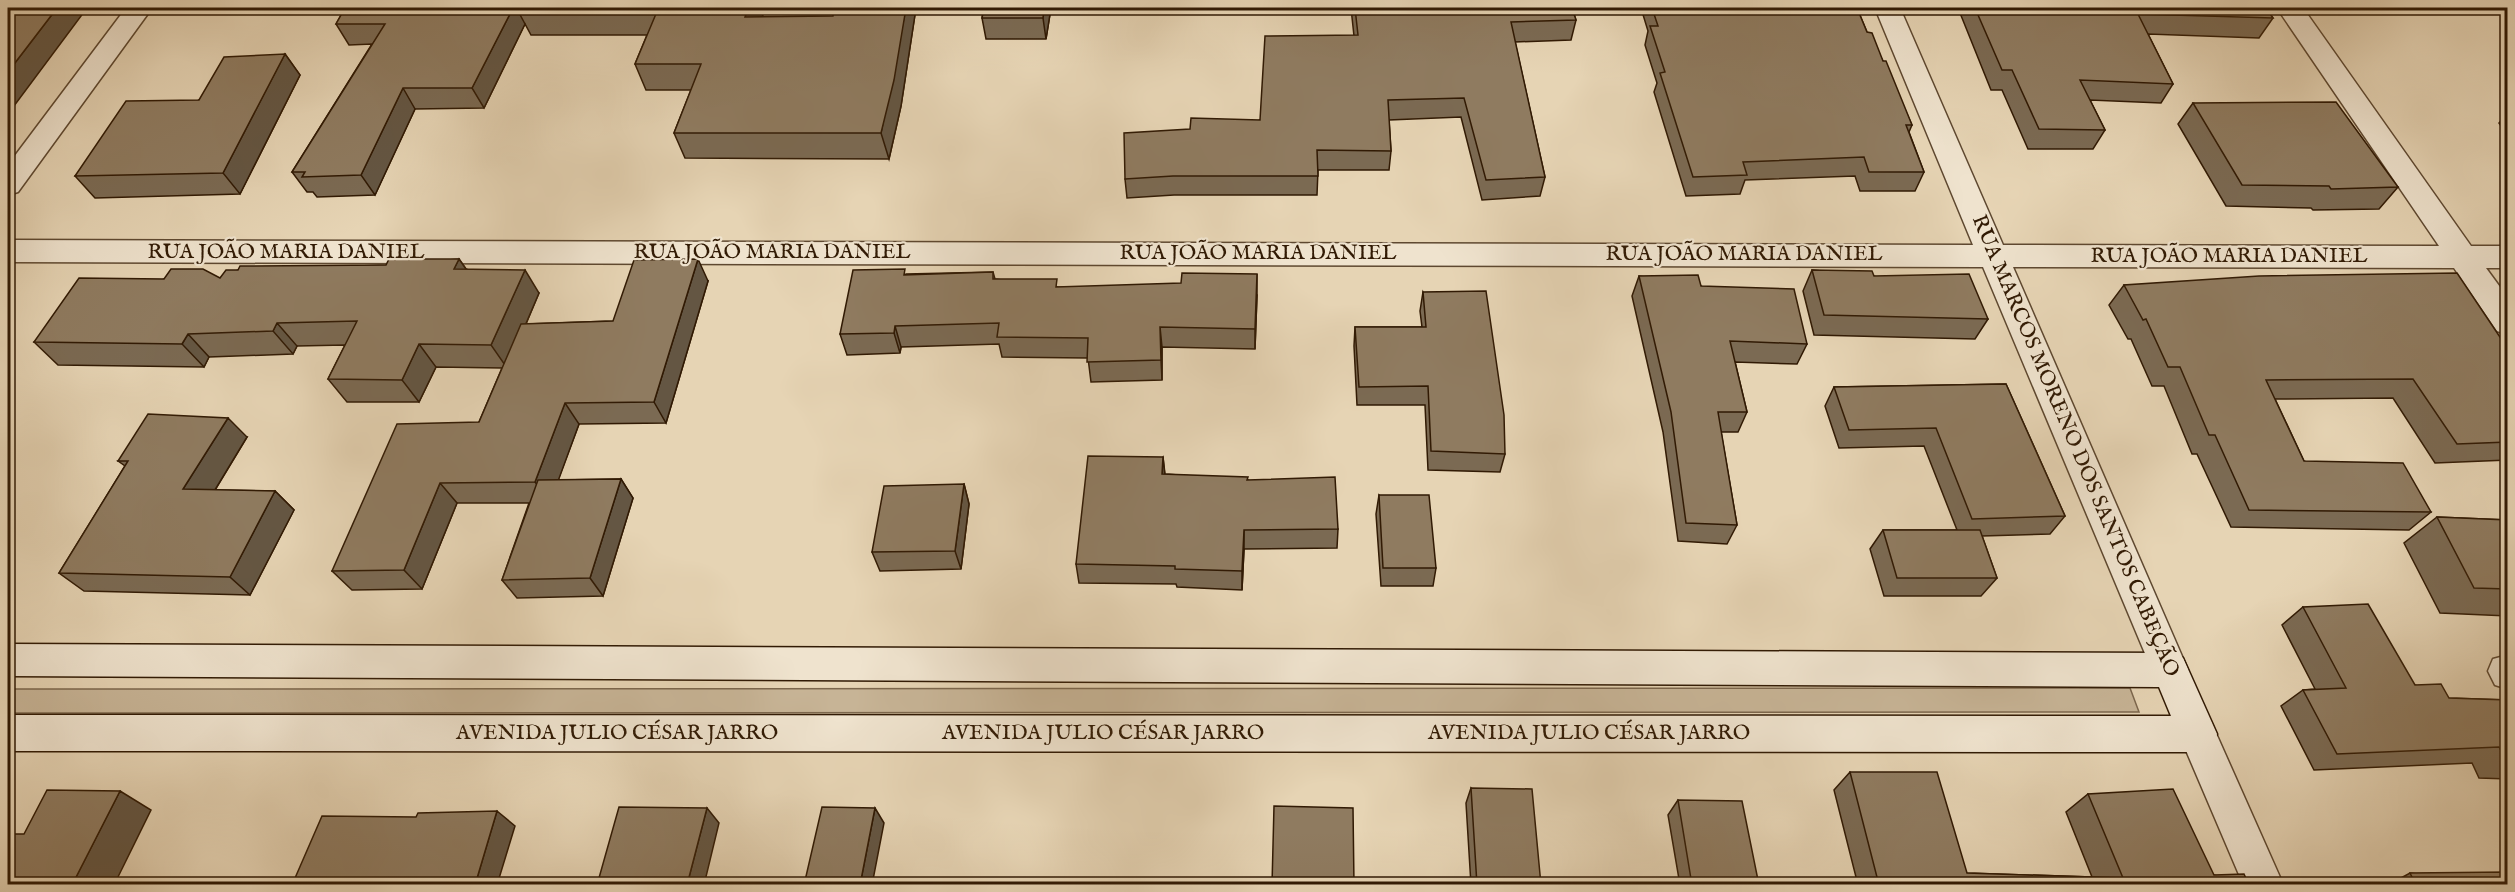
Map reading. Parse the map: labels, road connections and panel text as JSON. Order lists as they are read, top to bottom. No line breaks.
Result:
{"streets":{"street":["RUA JOÃO MARIA DANIEL","RUA MARCOS MORENO DOS SANTOS CABEÇÃO","AVENIDA JULIO CÉSAR JARRO"]},"crossings":[["RUA JOÃO MARIA DANIEL","RUA MARCOS MORENO DOS SANTOS CABEÇÃO"],["RUA MARCOS MORENO DOS SANTOS CABEÇÃO","AVENIDA JULIO CÉSAR JARRO"]]}
